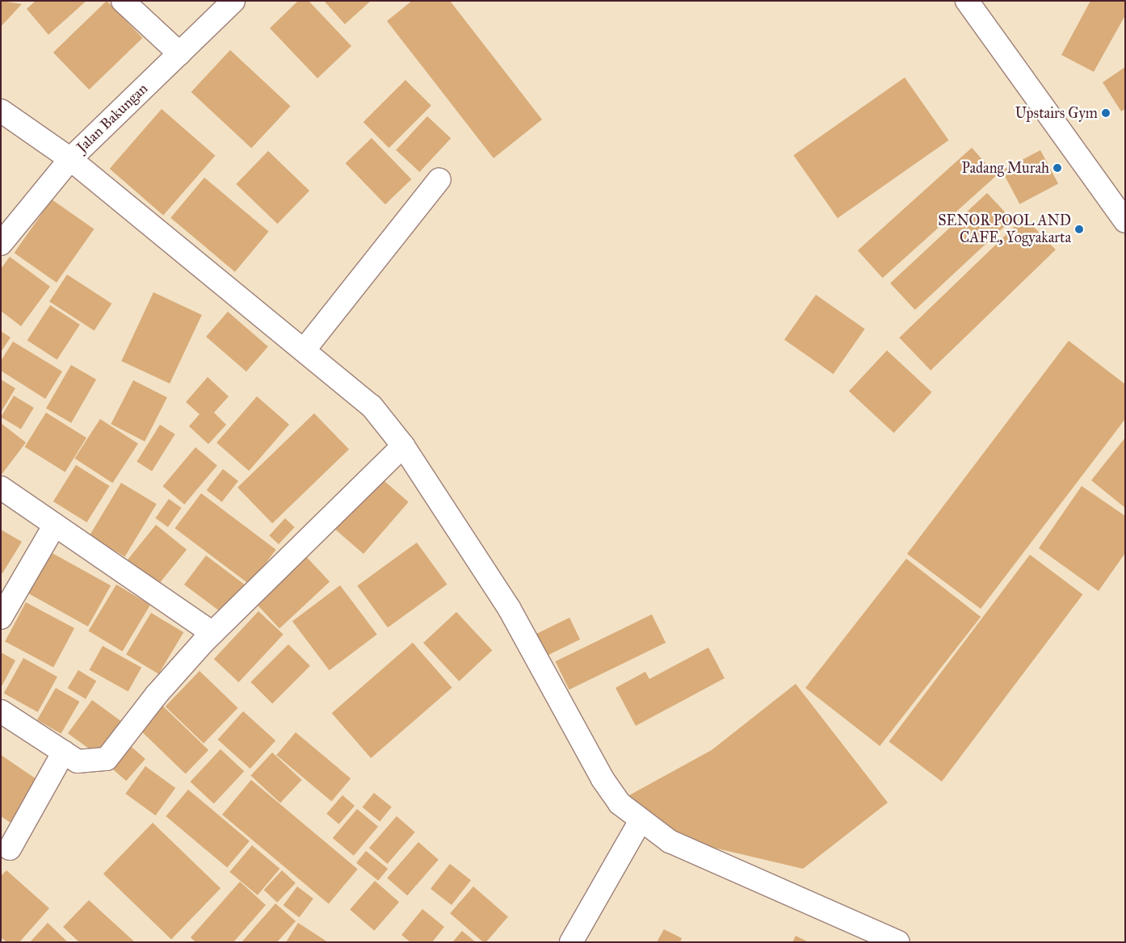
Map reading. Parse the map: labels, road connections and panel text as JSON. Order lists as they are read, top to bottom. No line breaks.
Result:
{"streets":{"street":["Jalan Bakungan"]},"places":["Upstairs Gym","Padang Murah","SENOR POOL AND CAFE, Yogyakarta"]}
